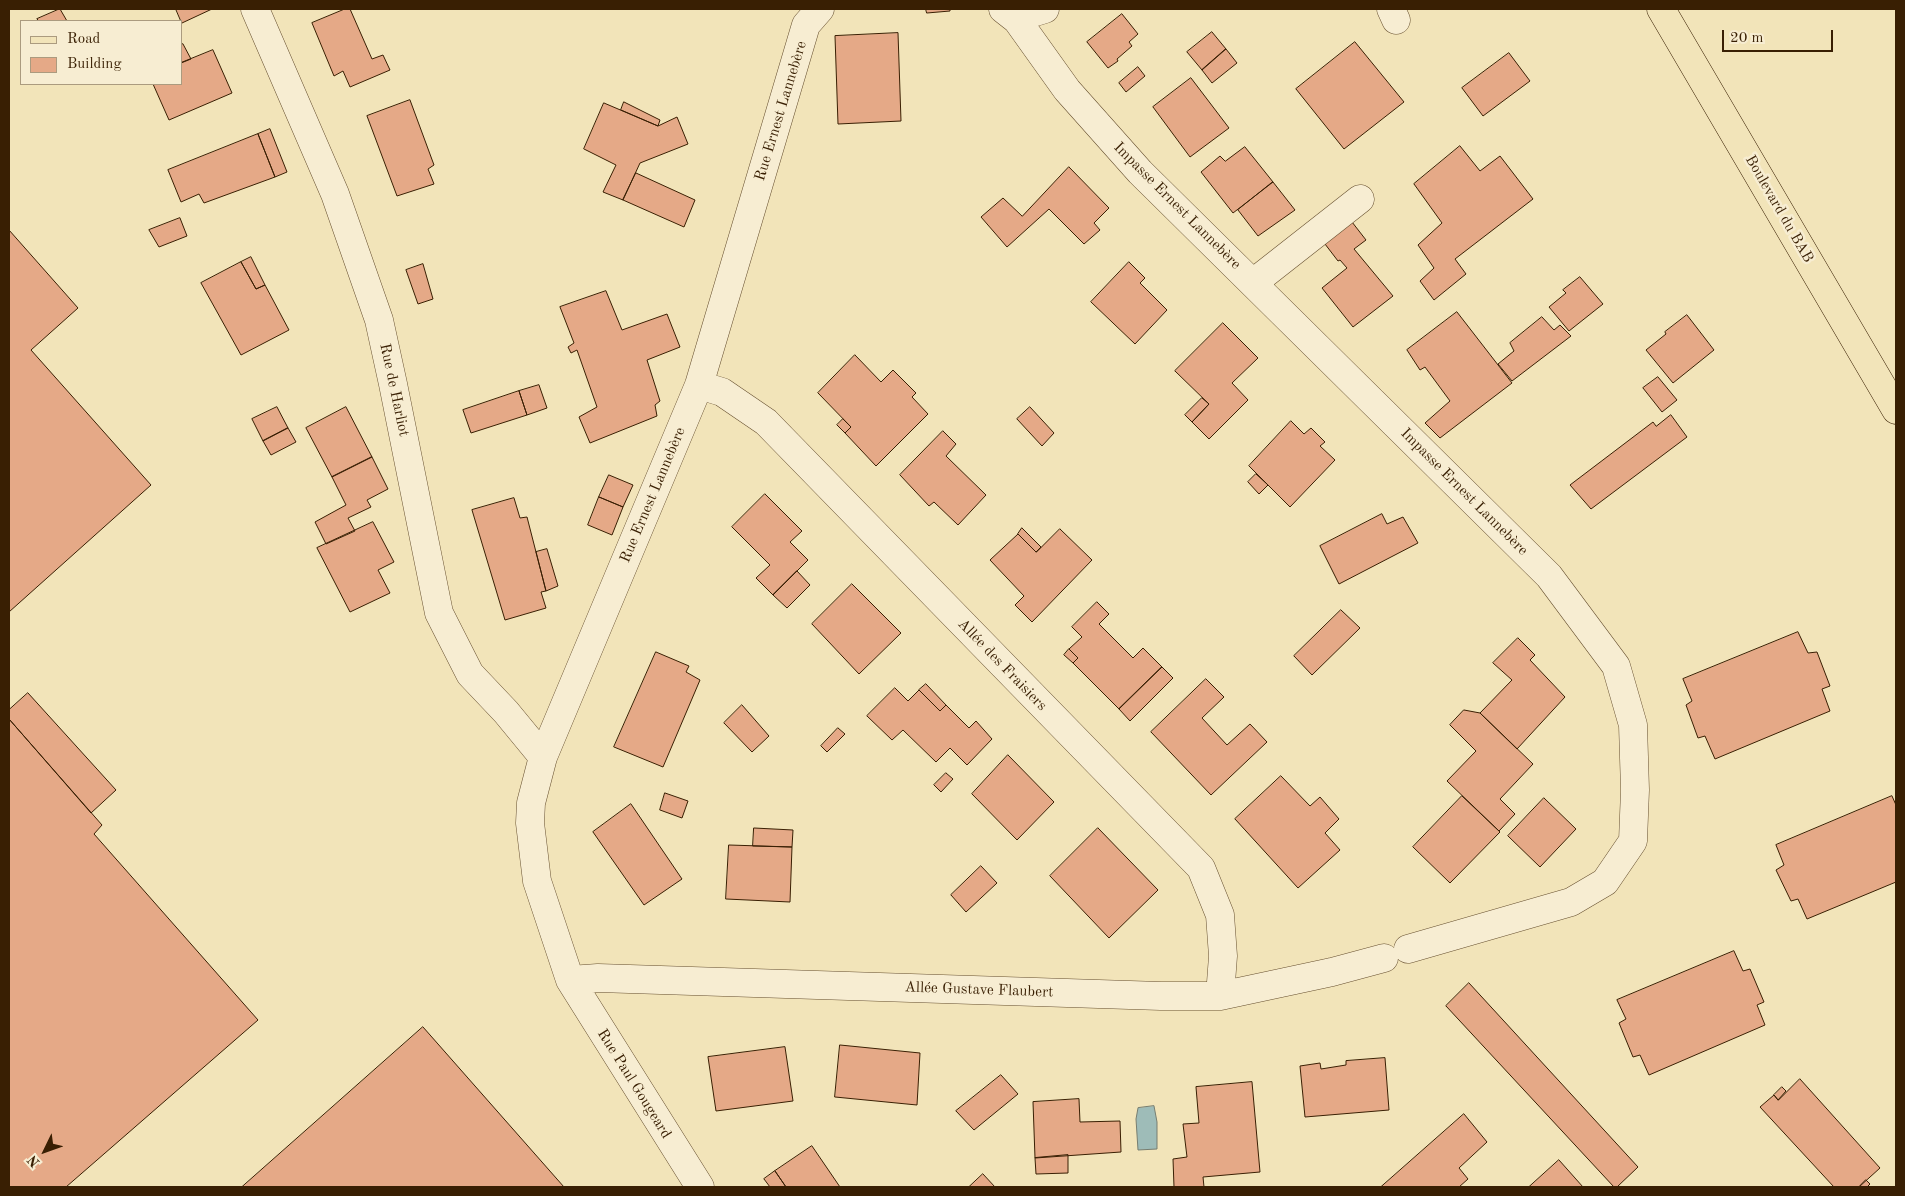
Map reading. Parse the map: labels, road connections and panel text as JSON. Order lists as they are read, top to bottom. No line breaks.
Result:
{"streets":{"main road":["Boulevard du BAB"],"street":["Rue Ernest Lannebère","Impasse Ernest Lannebère","Rue de Harliot","Allée des Fraisiers","Allée Gustave Flaubert","Rue Paul Gougeard"]},"crossings":[["Rue Ernest Lannebère","Rue de Harliot"],["Rue Ernest Lannebère","Allée des Fraisiers"],["Rue Ernest Lannebère","Allée Gustave Flaubert"],["Rue Ernest Lannebère","Rue Paul Gougeard"],["Impasse Ernest Lannebère","Allée Gustave Flaubert"],["Allée des Fraisiers","Allée Gustave Flaubert"],["Allée Gustave Flaubert","Rue Paul Gougeard"]],"legend":["Road","Building"],"scale_bar":"20 m","north":"bottom left"}
